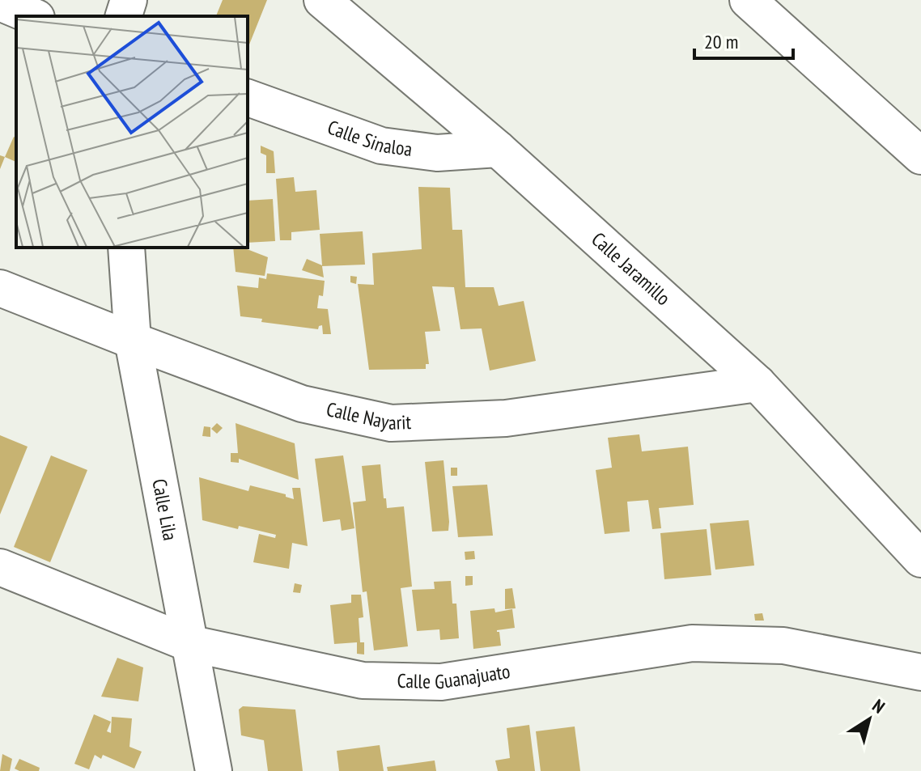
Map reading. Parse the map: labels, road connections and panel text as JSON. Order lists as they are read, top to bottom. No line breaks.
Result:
{"streets":{"street":["Calle Sinaloa","Calle Jaramillo","Calle Nayarit","Calle Lila","Calle Guanajuato"]},"crossings":[["Calle Sinaloa","Calle Jaramillo"],["Calle Jaramillo","Calle Nayarit"],["Calle Nayarit","Calle Lila"],["Calle Lila","Calle Guanajuato"]],"scale_bar":"20 m","north":"top right"}
